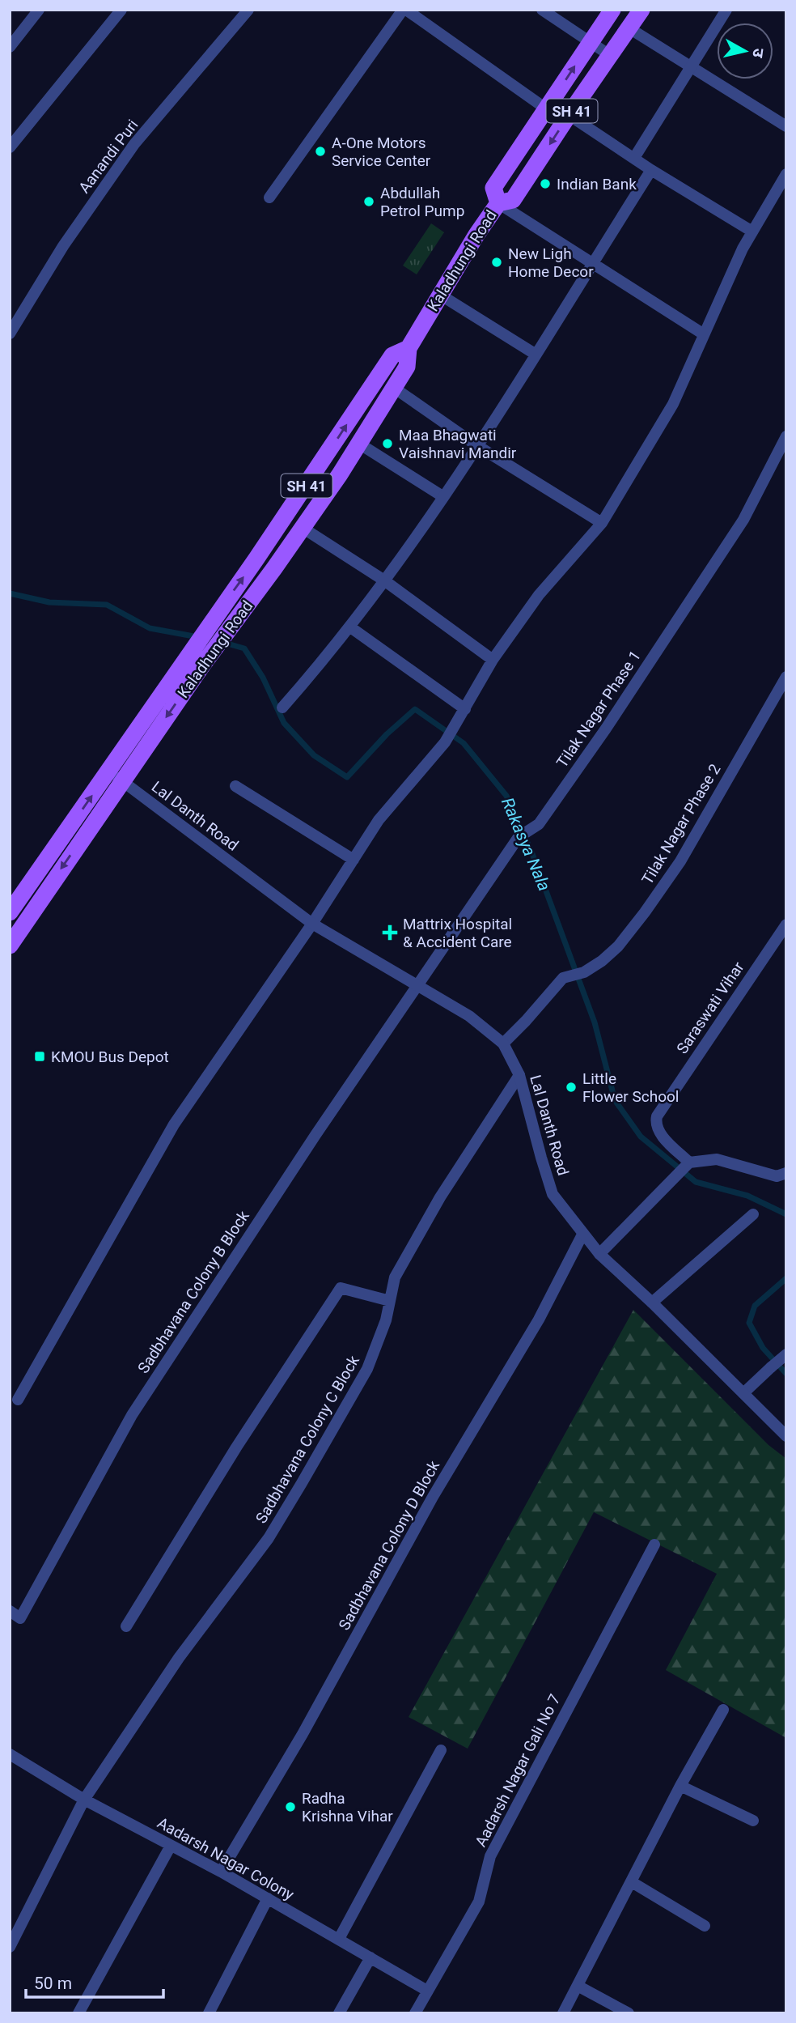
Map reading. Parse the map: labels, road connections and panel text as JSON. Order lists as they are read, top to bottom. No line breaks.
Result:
{"streets":{"main road":["SH 41","Kaladhungi Road"],"street":["Aanandi Puri","Tilak Nagar Phase 1","Lal Danth Road","Tilak Nagar Phase 2","Saraswati Vihar","Sadbhavana Colony B Block","Sadbhavana Colony C Block","Sadbhavana Colony D Block","Aadarsh Nagar Gali No 7","Aadarsh Nagar Colony"]},"crossings":[["Kaladhungi Road","Lal Danth Road"],["Tilak Nagar Phase 1","Lal Danth Road"],["Tilak Nagar Phase 1","Sadbhavana Colony B Block"],["Lal Danth Road","Tilak Nagar Phase 2"],["Lal Danth Road","Sadbhavana Colony B Block"],["Lal Danth Road","Sadbhavana Colony C Block"],["Lal Danth Road","Sadbhavana Colony D Block"],["Sadbhavana Colony C Block","Aadarsh Nagar Colony"],["Sadbhavana Colony D Block","Aadarsh Nagar Colony"],["Aadarsh Nagar Gali No 7","Aadarsh Nagar Colony"]],"water":["Rakasya Nala"],"places":{"other":["A-One Motors Service Center","Indian Bank","Abdullah Petrol Pump","New Ligh Home Decor","Maa Bhagwati Vaishnavi Mandir","Little Flower School","Radha Krishna Vihar"],"health":["Mattrix Hospital & Accident Care"],"transit":["KMOU Bus Depot"]},"scale_bar":"50 m","north":"right"}
